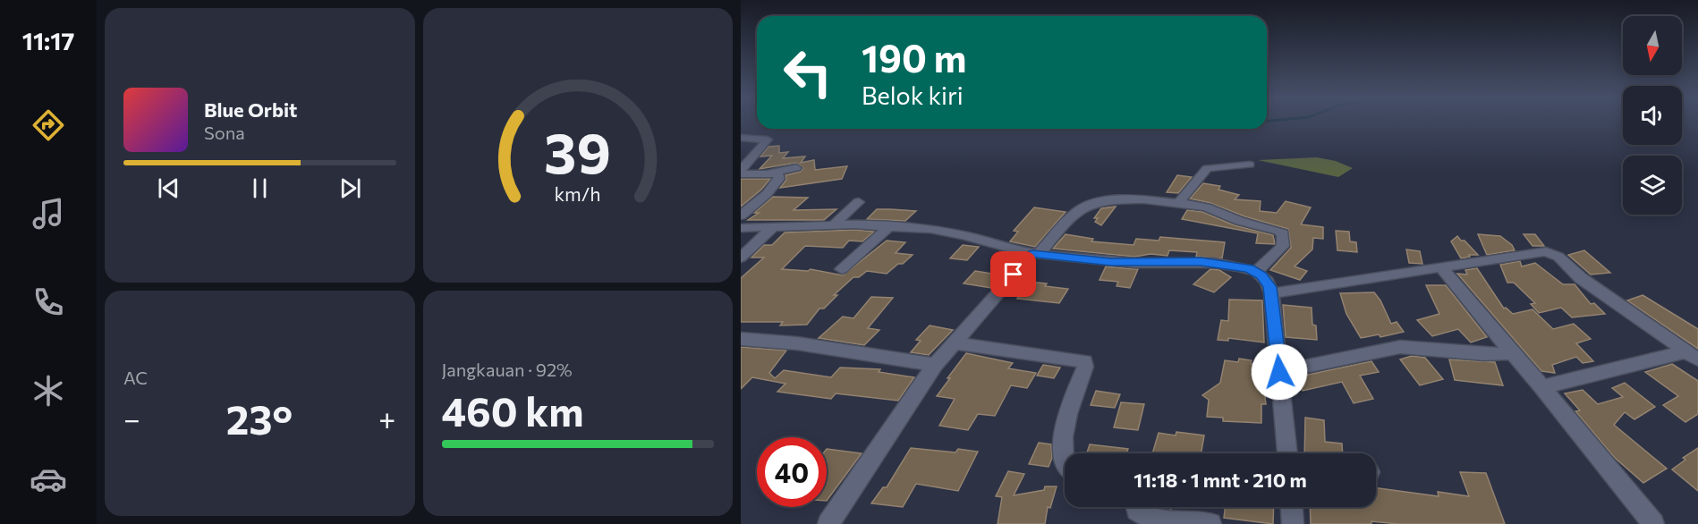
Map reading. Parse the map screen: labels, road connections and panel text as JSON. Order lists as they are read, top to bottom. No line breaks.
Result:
{"north":"bottom","page":{"tabs":"11:17","turn":["190 m","Belok kiri"],"song":["Blue Orbit","Sona"],"tile":["AC",["Jangkauan · 92%","460 km"]],"heat":["−","23°","+"],"limit":"40","trip":"11:18 · 1 mnt · 210 m","gauge":["39","km/h"]}}
